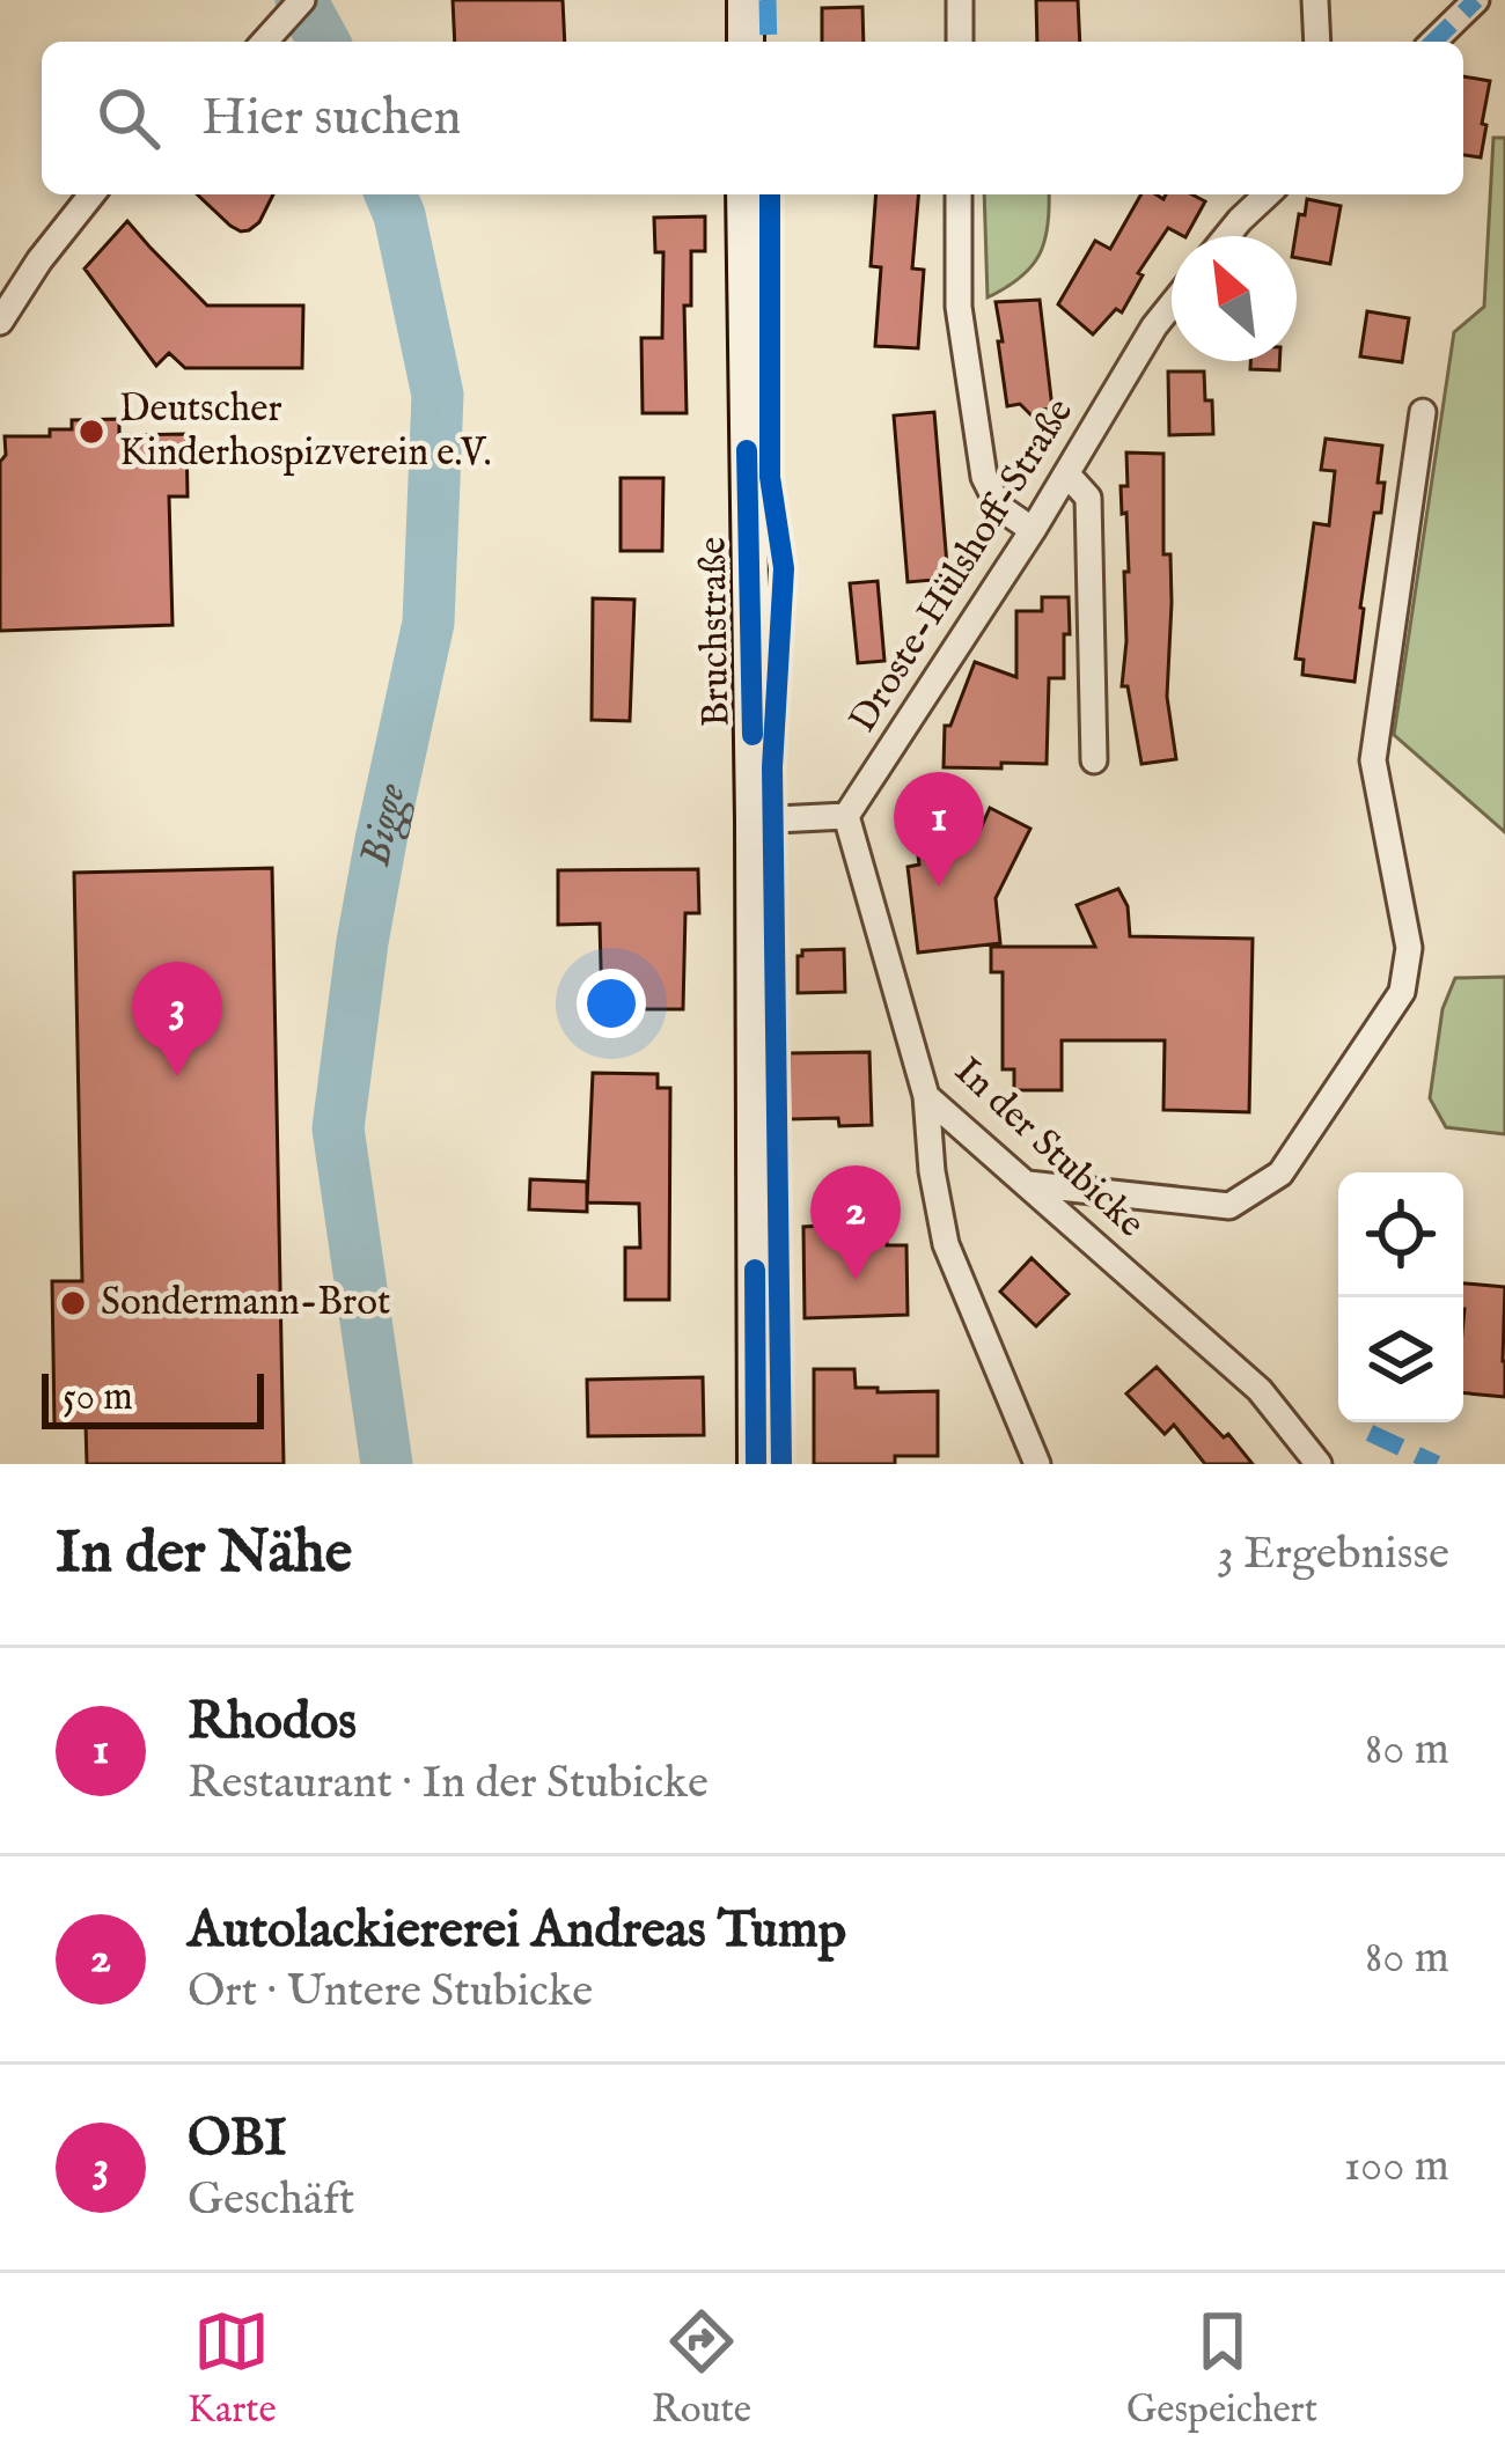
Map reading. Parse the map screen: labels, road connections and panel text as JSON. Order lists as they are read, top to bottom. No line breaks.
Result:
{"streets":{"main road":["Bruchstraße"],"street":["Droste-Hülshoff-Straße","In der Stubicke"]},"crossings":[["Droste-Hülshoff-Straße","In der Stubicke"]],"water":["Bigge"],"places":["Deutscher Kinderhospizverein e.V.","Sondermann-Brot"],"scale_bar":"50 m","north":"top left","page":{"search":"Hier suchen","pins":["1","3","2"],"scale":"50 m","heading":["In der Nähe","3 Ergebnisse"],"list":[{"mark":"1","name":"Rhodos","note":"Restaurant · In der Stubicke","value":"80 m"},{"mark":"2","name":"Autolackiererei Andreas Tump","note":"Ort · Untere Stubicke","value":"80 m"},{"mark":"3","name":"OBI","note":"Geschäft","value":"100 m"}],"nav":["Karte","Route","Gespeichert"]}}
